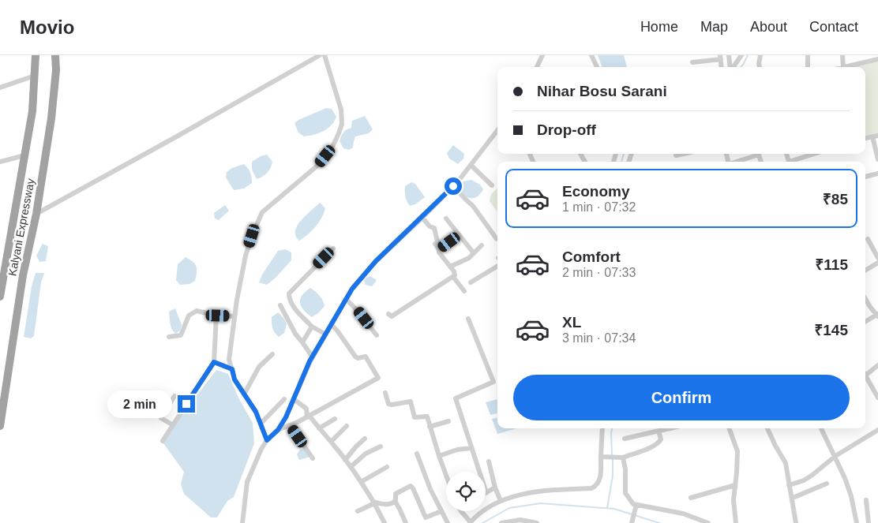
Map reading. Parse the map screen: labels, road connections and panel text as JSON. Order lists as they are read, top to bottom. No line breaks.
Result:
{"streets":{"highway":["Kalyani Expressway"]},"page":{"header":"Movio","nav":["Home","Map","About","Contact"],"banner":["Nihar Bosu Sarani","Drop-off"],"list":[{"name":"Economy","note":"1 min · 07:32","value":"₹85"},{"name":"Comfort","note":"2 min · 07:33","value":"₹115"},{"name":"XL","note":"3 min · 07:34","value":"₹145"}],"buttons":"Confirm","bubble":"2 min"}}
